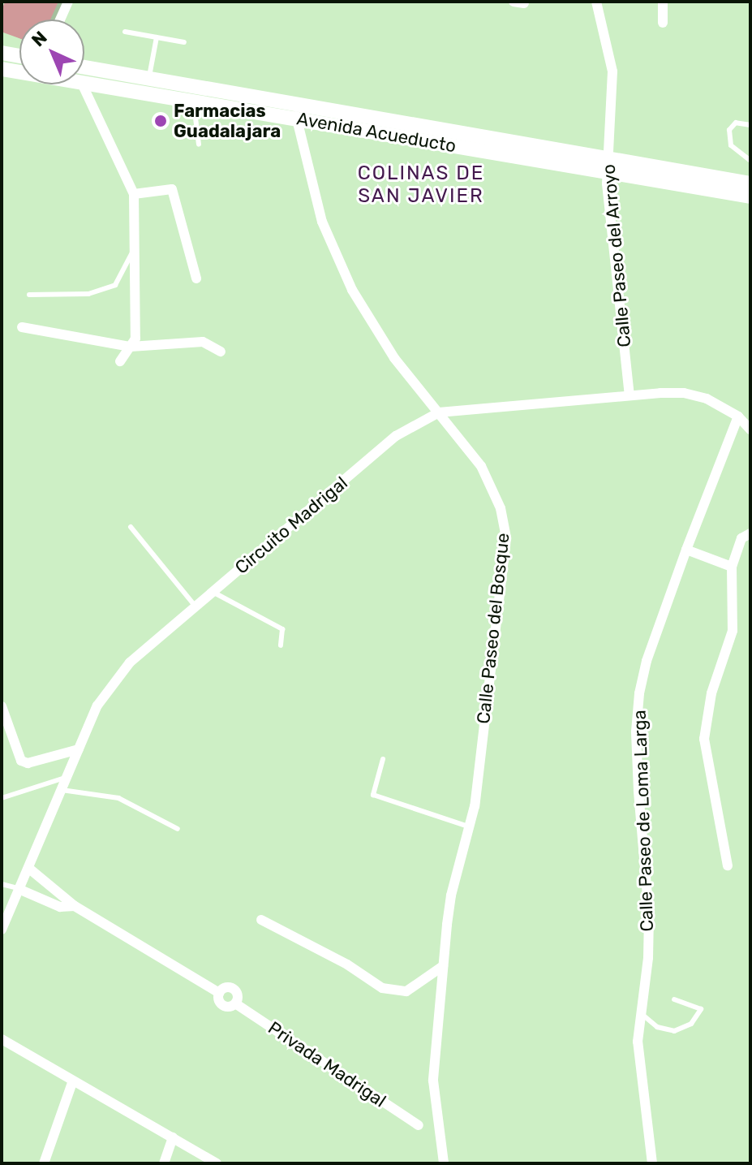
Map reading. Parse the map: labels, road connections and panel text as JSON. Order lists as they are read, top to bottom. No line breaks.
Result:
{"streets":{"main road":["Avenida Acueducto"],"street":["Calle Paseo del Arroyo","Circuito Madrigal","Calle Paseo del Bosque","Calle Paseo de Loma Larga","Privada Madrigal"]},"crossings":[["Avenida Acueducto","Calle Paseo del Arroyo"],["Avenida Acueducto","Calle Paseo del Bosque"],["Calle Paseo del Arroyo","Circuito Madrigal"],["Circuito Madrigal","Calle Paseo del Bosque"],["Circuito Madrigal","Calle Paseo de Loma Larga"]],"districts":["COLINAS DE SAN JAVIER"],"places":["Farmacias Guadalajara"],"north":"top left"}
